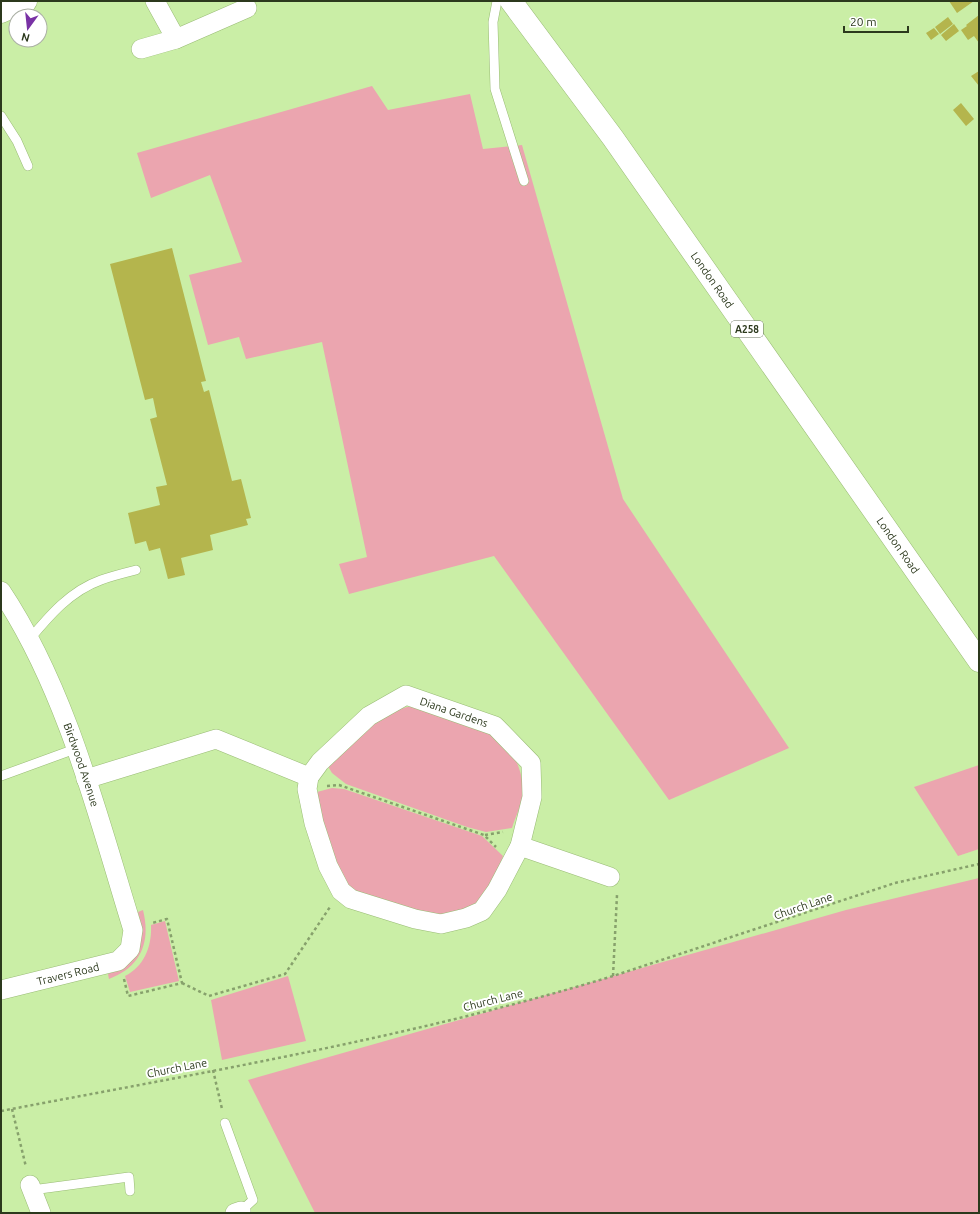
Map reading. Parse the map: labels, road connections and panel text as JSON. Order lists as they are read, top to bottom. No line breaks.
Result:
{"streets":{"main road":["London Road","A258"],"street":["Diana Gardens","Birdwood Avenue","Travers Road"],"path":["Church Lane"]},"crossings":[["Birdwood Avenue","Travers Road"]],"scale_bar":"20 m","north":"bottom"}
